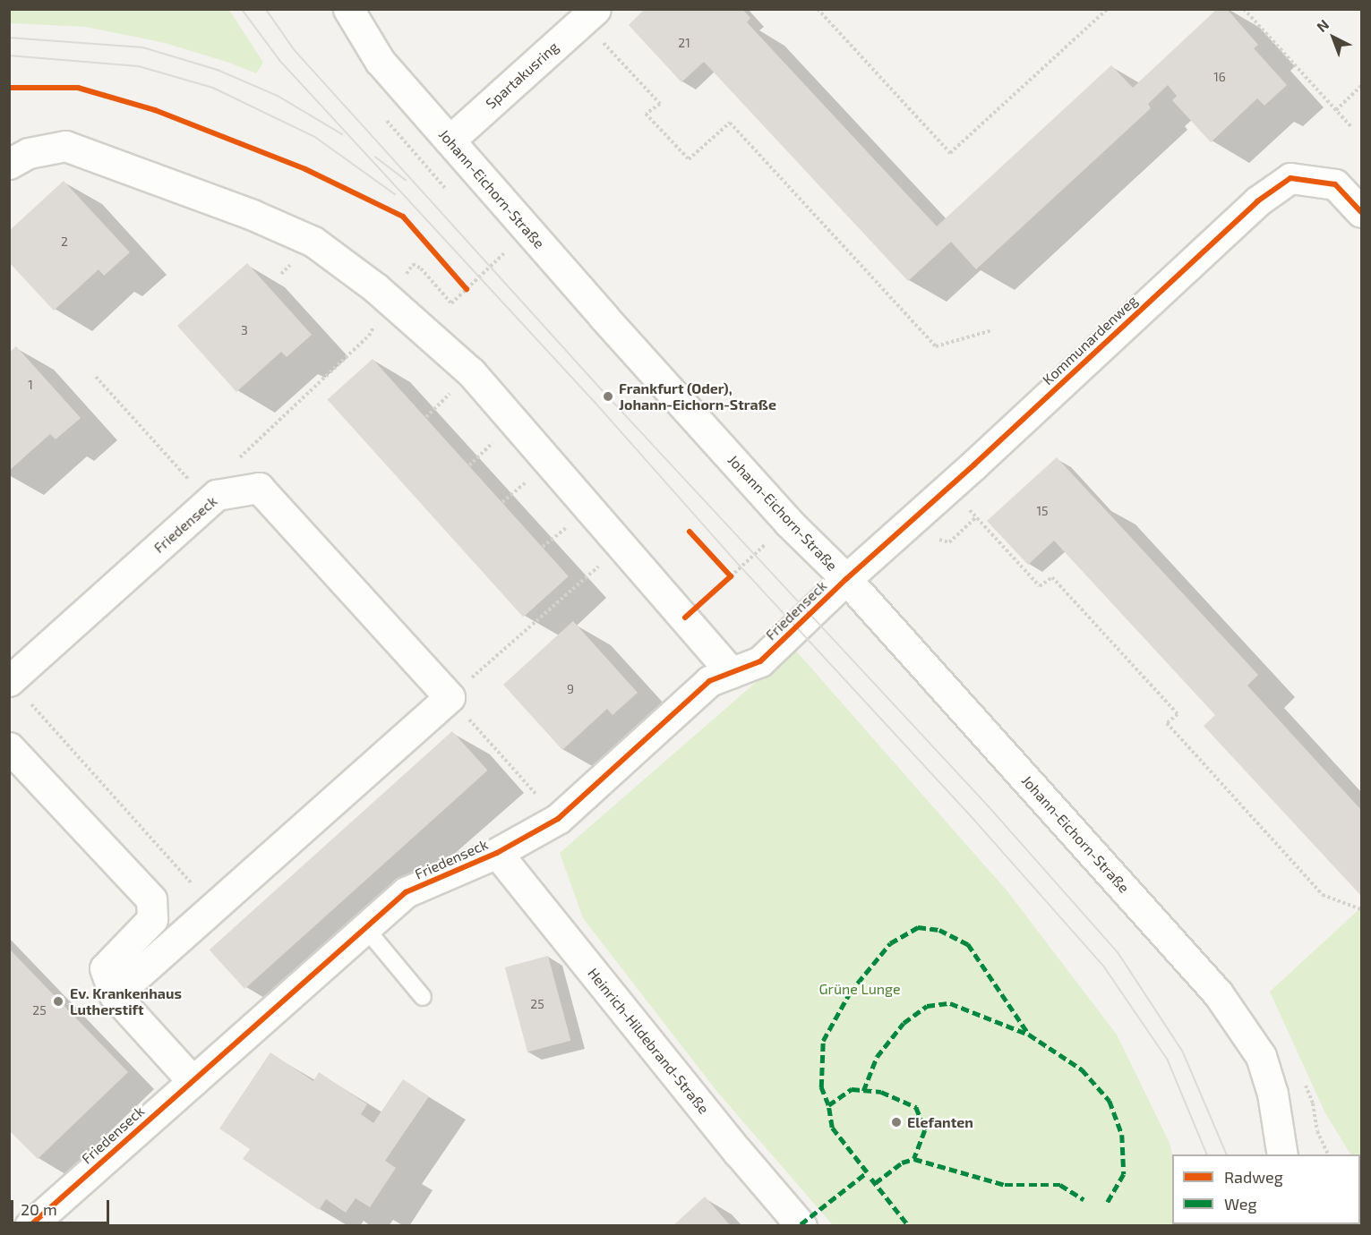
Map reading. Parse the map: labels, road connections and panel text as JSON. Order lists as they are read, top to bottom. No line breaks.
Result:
{"streets":{"street":["Spartakusring","Johann-Eichorn-Straße","Kommunardenweg","Friedenseck","Heinrich-Hildebrand-Straße"]},"crossings":[["Spartakusring","Johann-Eichorn-Straße"],["Johann-Eichorn-Straße","Kommunardenweg"],["Johann-Eichorn-Straße","Friedenseck"],["Kommunardenweg","Friedenseck"],["Friedenseck","Heinrich-Hildebrand-Straße"]],"parks":["Grüne Lunge"],"places":["Frankfurt (Oder), Johann-Eichorn-Straße","Ev. Krankenhaus Lutherstift","Elefanten"],"house_numbers":["21","16","2","3","1","15","9","25","25"],"legend":["Radweg","Weg"],"scale_bar":"20 m","north":"top left"}
